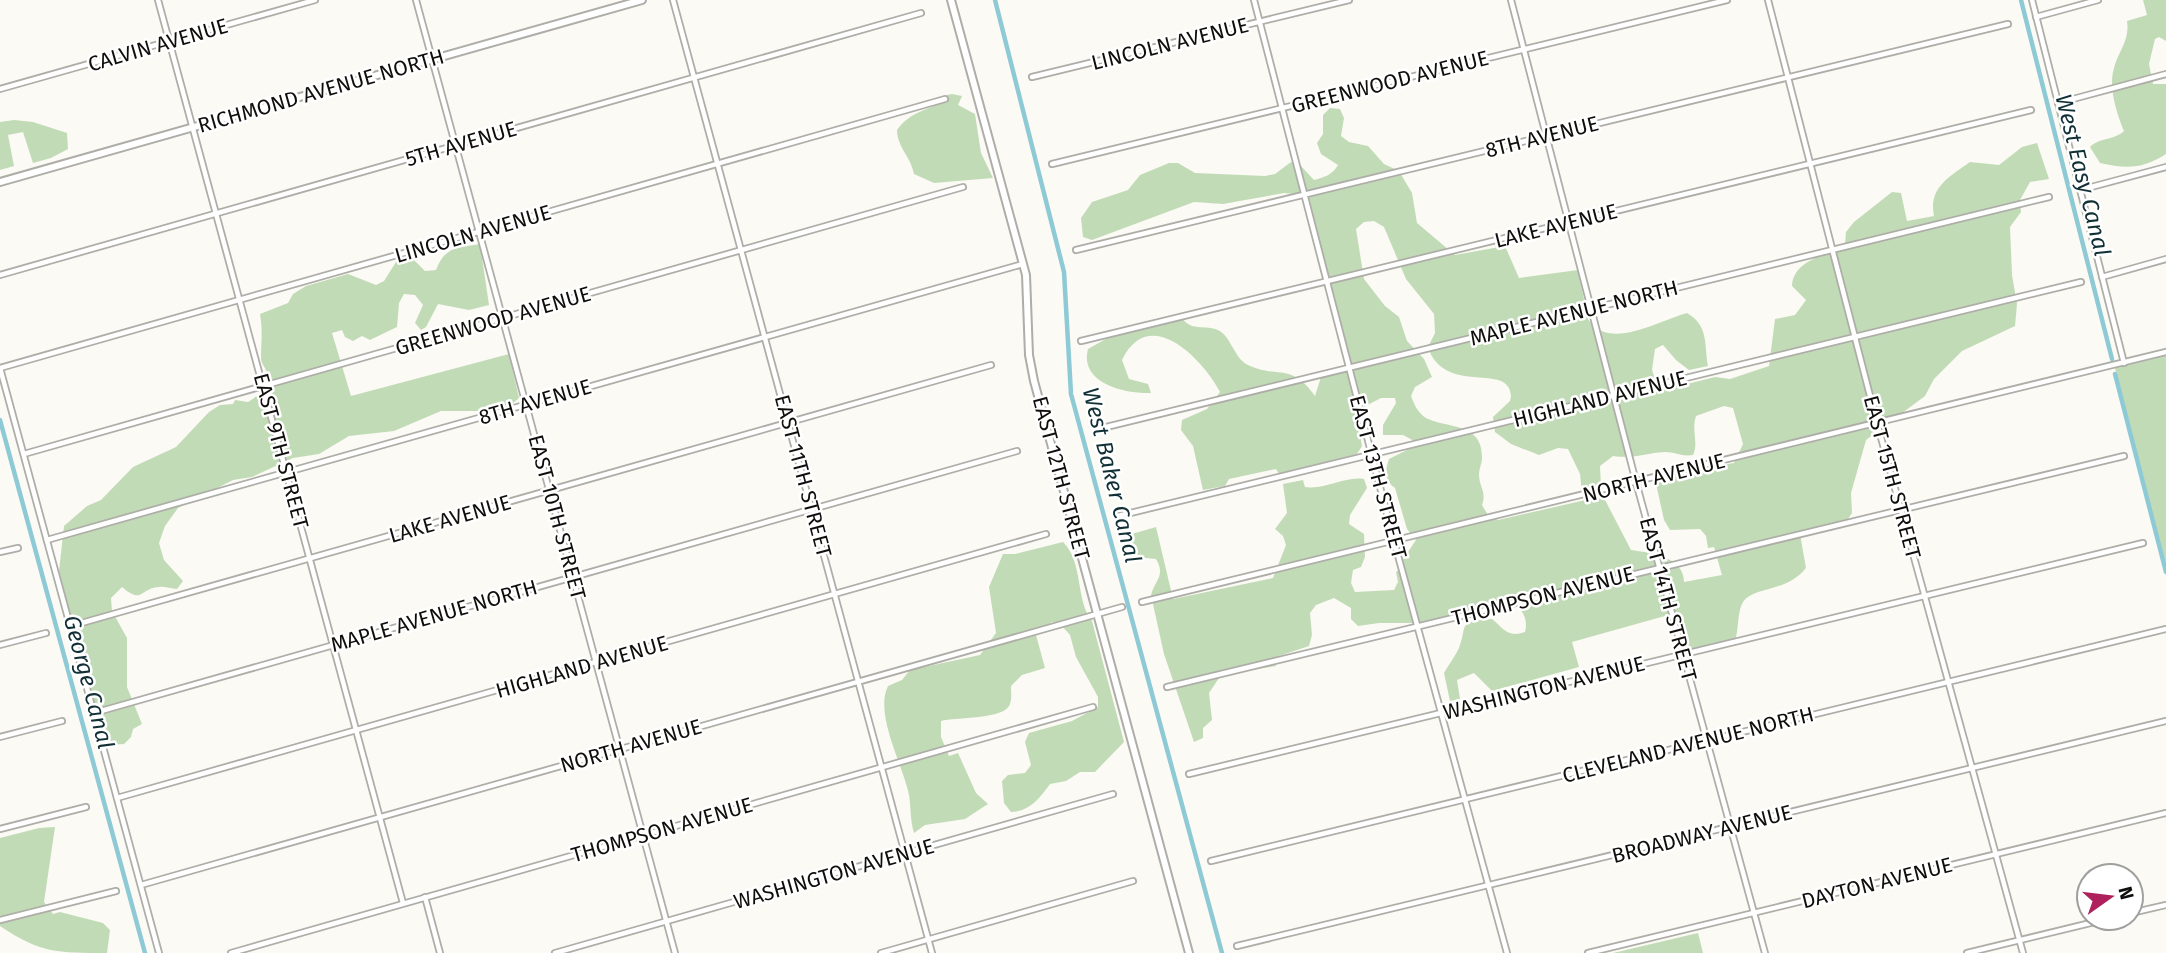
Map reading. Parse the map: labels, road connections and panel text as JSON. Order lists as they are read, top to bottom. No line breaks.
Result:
{"streets":{"street":["LINCOLN AVENUE","CALVIN AVENUE","GREENWOOD AVENUE","RICHMOND AVENUE NORTH","8TH AVENUE","5TH AVENUE","LAKE AVENUE","MAPLE AVENUE NORTH","HIGHLAND AVENUE","EAST 9TH STREET","EAST 11TH STREET","EAST 13TH STREET","EAST 15TH STREET","EAST 12TH STREET","NORTH AVENUE","EAST 10TH STREET","THOMPSON AVENUE","EAST 14TH STREET","WASHINGTON AVENUE","CLEVELAND AVENUE NORTH","BROADWAY AVENUE","DAYTON AVENUE"]},"crossings":[["LINCOLN AVENUE","EAST 9TH STREET"],["LINCOLN AVENUE","EAST 11TH STREET"],["LINCOLN AVENUE","EAST 13TH STREET"],["LINCOLN AVENUE","EAST 10TH STREET"],["CALVIN AVENUE","EAST 9TH STREET"],["GREENWOOD AVENUE","EAST 9TH STREET"],["GREENWOOD AVENUE","EAST 11TH STREET"],["GREENWOOD AVENUE","EAST 13TH STREET"],["GREENWOOD AVENUE","EAST 10TH STREET"],["GREENWOOD AVENUE","EAST 14TH STREET"],["RICHMOND AVENUE NORTH","EAST 9TH STREET"],["RICHMOND AVENUE NORTH","EAST 10TH STREET"],["8TH AVENUE","EAST 9TH STREET"],["8TH AVENUE","EAST 11TH STREET"],["8TH AVENUE","EAST 13TH STREET"],["8TH AVENUE","EAST 15TH STREET"],["8TH AVENUE","EAST 12TH STREET"],["8TH AVENUE","EAST 10TH STREET"],["8TH AVENUE","EAST 14TH STREET"],["5TH AVENUE","EAST 9TH STREET"],["5TH AVENUE","EAST 11TH STREET"],["5TH AVENUE","EAST 10TH STREET"],["LAKE AVENUE","EAST 9TH STREET"],["LAKE AVENUE","EAST 11TH STREET"],["LAKE AVENUE","EAST 13TH STREET"],["LAKE AVENUE","EAST 15TH STREET"],["LAKE AVENUE","EAST 10TH STREET"],["LAKE AVENUE","EAST 14TH STREET"],["MAPLE AVENUE NORTH","EAST 9TH STREET"],["MAPLE AVENUE NORTH","EAST 11TH STREET"],["MAPLE AVENUE NORTH","EAST 13TH STREET"],["MAPLE AVENUE NORTH","EAST 15TH STREET"],["MAPLE AVENUE NORTH","EAST 10TH STREET"],["MAPLE AVENUE NORTH","EAST 14TH STREET"],["HIGHLAND AVENUE","EAST 9TH STREET"],["HIGHLAND AVENUE","EAST 11TH STREET"],["HIGHLAND AVENUE","EAST 13TH STREET"],["HIGHLAND AVENUE","EAST 15TH STREET"],["HIGHLAND AVENUE","EAST 10TH STREET"],["HIGHLAND AVENUE","EAST 14TH STREET"],["EAST 9TH STREET","NORTH AVENUE"],["EAST 9TH STREET","THOMPSON AVENUE"],["EAST 11TH STREET","NORTH AVENUE"],["EAST 11TH STREET","THOMPSON AVENUE"],["EAST 11TH STREET","WASHINGTON AVENUE"],["EAST 13TH STREET","NORTH AVENUE"],["EAST 13TH STREET","THOMPSON AVENUE"],["EAST 13TH STREET","WASHINGTON AVENUE"],["EAST 13TH STREET","CLEVELAND AVENUE NORTH"],["EAST 13TH STREET","BROADWAY AVENUE"],["EAST 15TH STREET","NORTH AVENUE"],["EAST 15TH STREET","THOMPSON AVENUE"],["EAST 15TH STREET","WASHINGTON AVENUE"],["EAST 15TH STREET","CLEVELAND AVENUE NORTH"],["EAST 15TH STREET","BROADWAY AVENUE"],["EAST 15TH STREET","DAYTON AVENUE"],["EAST 12TH STREET","NORTH AVENUE"],["NORTH AVENUE","EAST 10TH STREET"],["NORTH AVENUE","EAST 14TH STREET"],["EAST 10TH STREET","THOMPSON AVENUE"],["EAST 10TH STREET","WASHINGTON AVENUE"],["THOMPSON AVENUE","EAST 14TH STREET"],["EAST 14TH STREET","WASHINGTON AVENUE"],["EAST 14TH STREET","CLEVELAND AVENUE NORTH"],["EAST 14TH STREET","BROADWAY AVENUE"],["EAST 14TH STREET","DAYTON AVENUE"]],"water":["West Easy Canal","West Baker Canal","George Canal"],"north":"right"}
